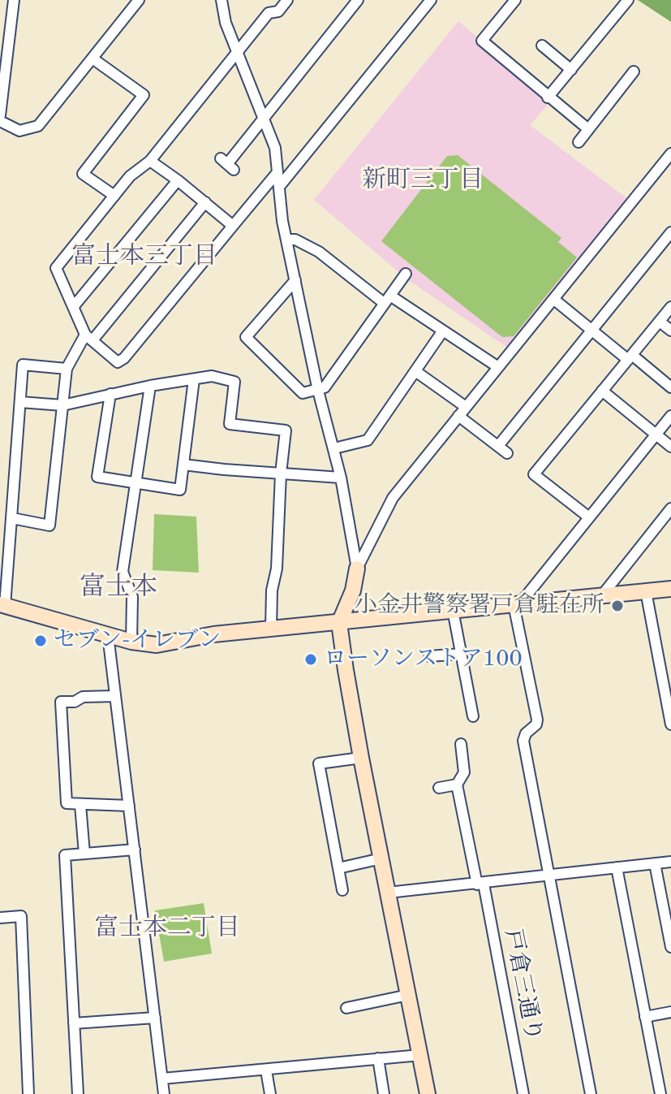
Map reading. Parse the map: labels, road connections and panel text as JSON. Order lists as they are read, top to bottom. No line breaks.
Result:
{"streets":{"street":["戸倉三通り"]},"districts":["新町三丁目","富士本三丁目","富士本","富士本二丁目"],"places":["小金井警察署戸倉駐在所","セブン-イレブン","ローソンストア100"]}
